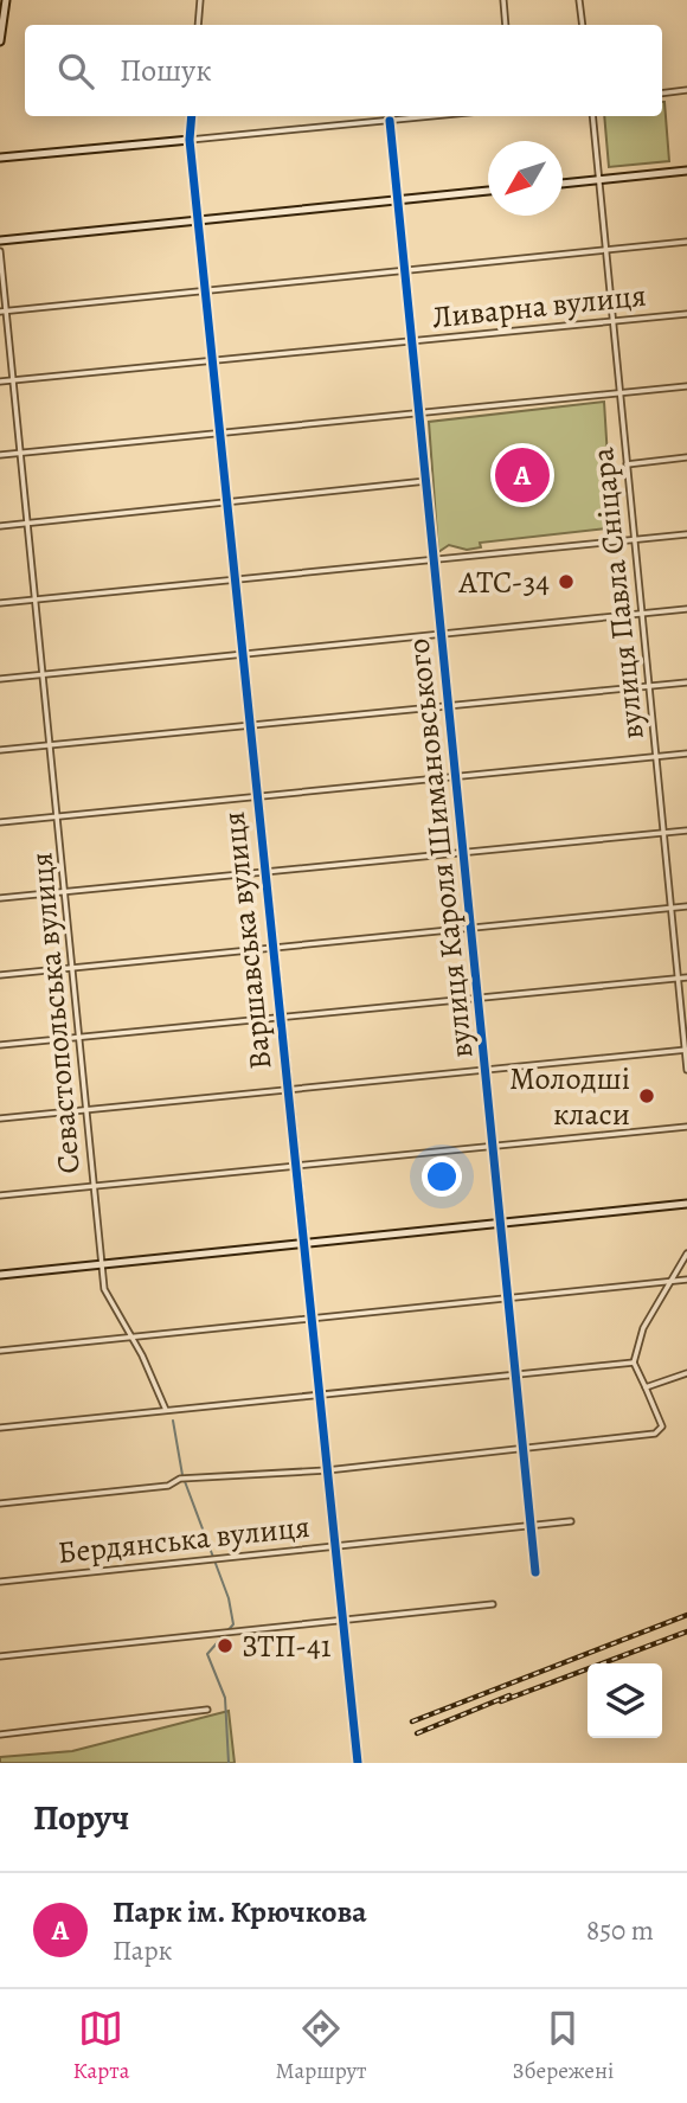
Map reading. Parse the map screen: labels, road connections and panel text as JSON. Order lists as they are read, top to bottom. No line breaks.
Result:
{"streets":{"street":["Ливарна вулиця","вулиця Павла Сніцара","вулиця Кароля Шимановського","Варшавська вулиця","Севастопольська вулиця","Бердянська вулиця"]},"crossings":[["Ливарна вулиця","вулиця Павла Сніцара"],["Ливарна вулиця","вулиця Кароля Шимановського"],["Ливарна вулиця","Варшавська вулиця"],["Ливарна вулиця","Севастопольська вулиця"],["вулиця Кароля Шимановського","Бердянська вулиця"],["Варшавська вулиця","Бердянська вулиця"]],"places":["АТС-34","Молодші класи","ЗТП-41"],"north":"bottom left","page":{"search":"Пошук","pins":"A","heading":"Поруч","list":[{"mark":"A","name":"Парк ім. Крючкова","note":"Парк","value":"850 m"}],"nav":["Карта","Маршрут","Збережені"]}}
